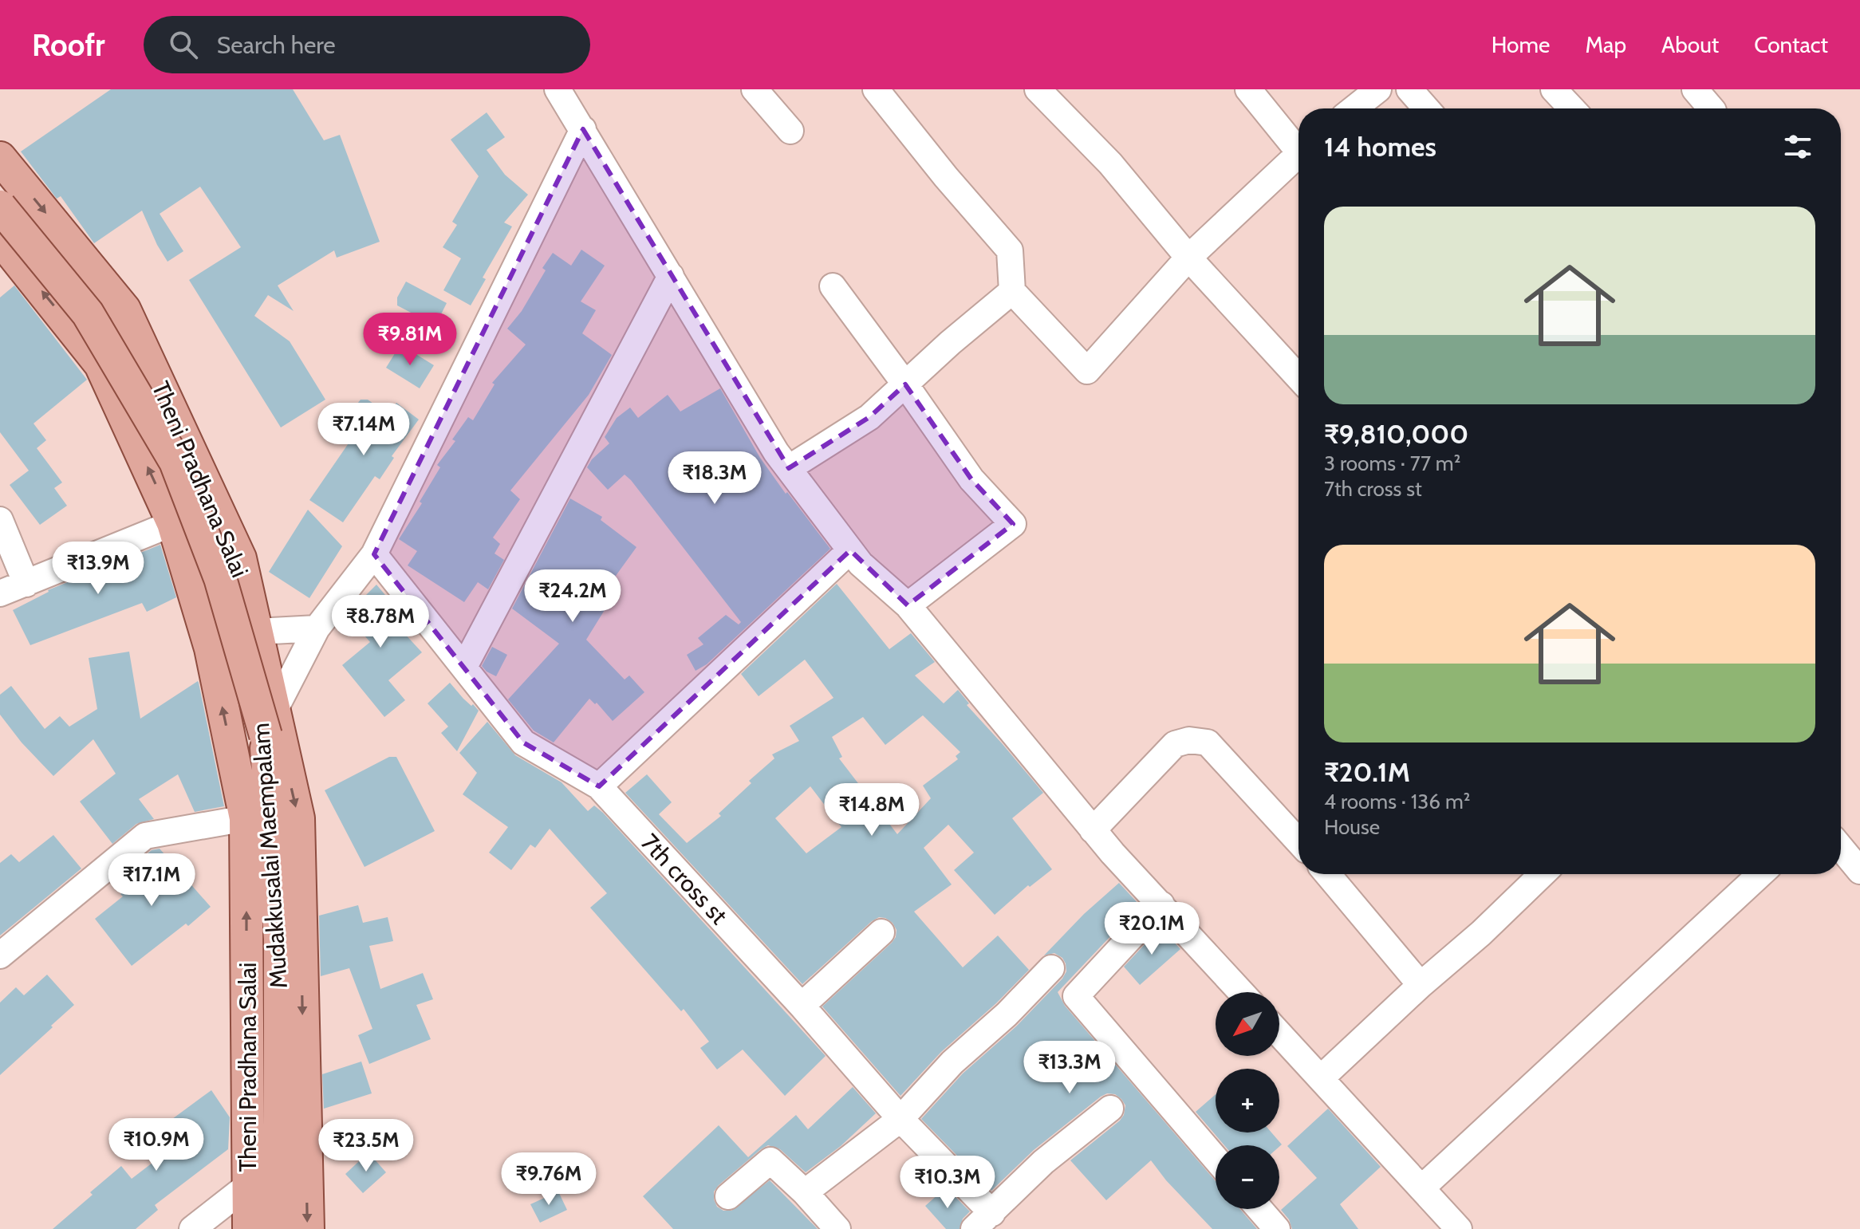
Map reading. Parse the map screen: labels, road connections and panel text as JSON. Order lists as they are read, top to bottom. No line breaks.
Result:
{"streets":{"main road":["Theni Pradhana Salai","Mudakkusalai Maempalam"],"street":["7th cross st"]},"crossings":[["Theni Pradhana Salai","Mudakkusalai Maempalam"]],"north":"bottom left","page":{"header":"Roofr","search":"Search here","nav":["Home","Map","About","Contact"],"heading":"14 homes","list":[{"name":"₹9,810,000","note":"3 rooms · 77 m² · 7th cross st"},{"name":"₹20.1M","note":"4 rooms · 136 m² · House"}],"price":["₹9.81M","₹7.14M","₹18.3M","₹13.9M","₹24.2M","₹8.78M","₹14.8M","₹17.1M","₹20.1M","₹13.3M","₹10.9M","₹23.5M","₹9.76M","₹10.3M"],"map_buttons":["+","−"]}}
